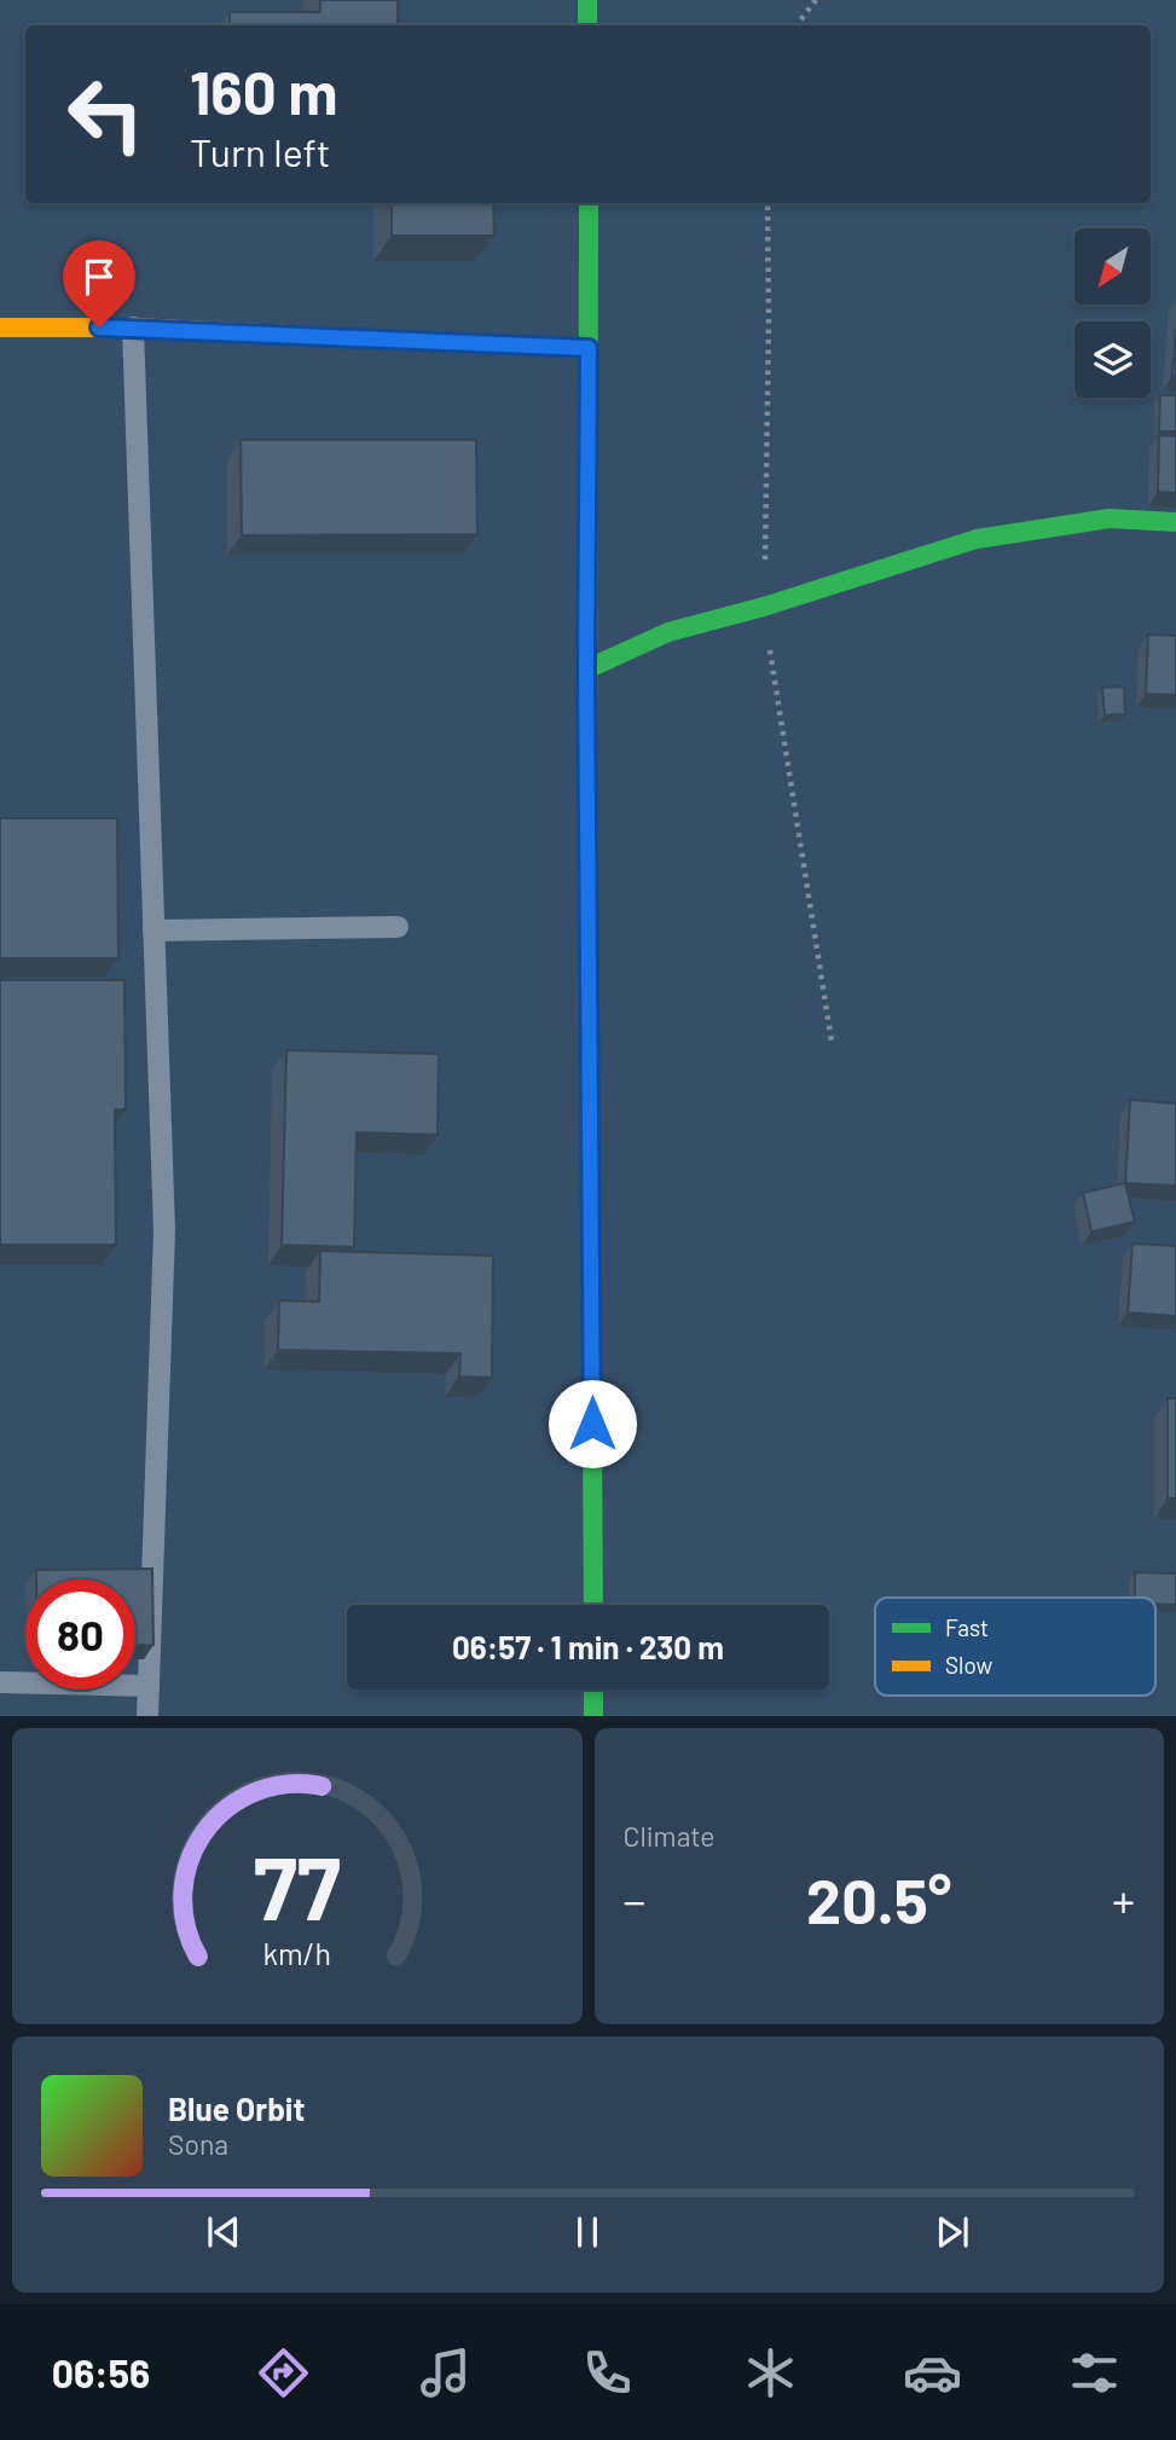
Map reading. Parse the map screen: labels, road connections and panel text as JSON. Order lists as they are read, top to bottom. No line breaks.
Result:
{"legend":["Fast","Slow"],"north":"bottom left","page":{"turn":["160 m","Turn left"],"limit":"80","trip":"06:57 · 1 min · 230 m","tile":"Climate","heat":["−","20.5°","+"],"song":["Blue Orbit","Sona"],"tabs":"06:56","gauge":["77","km/h"]}}
